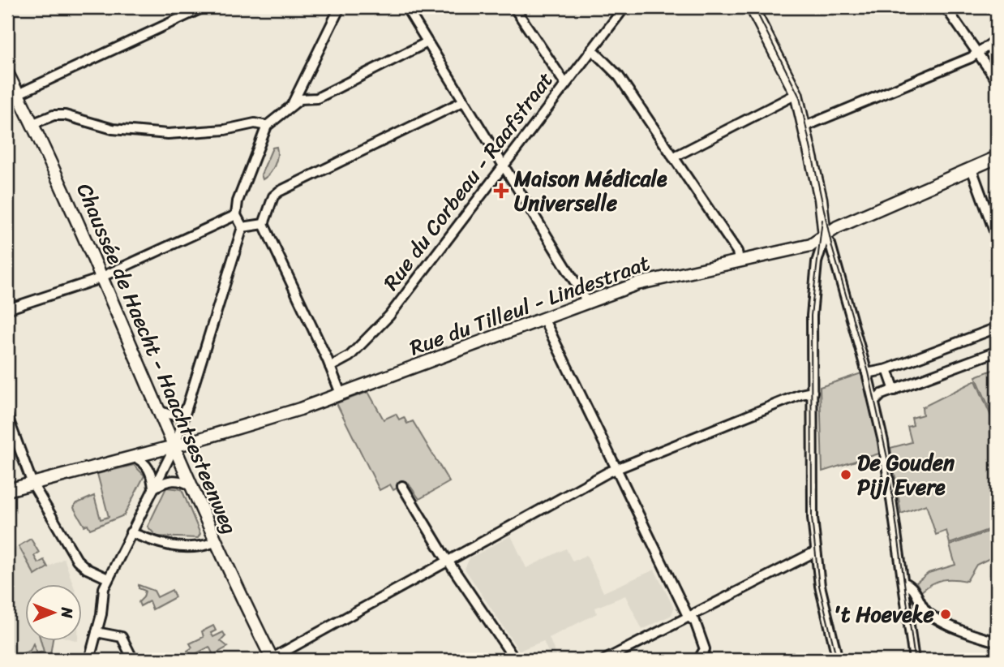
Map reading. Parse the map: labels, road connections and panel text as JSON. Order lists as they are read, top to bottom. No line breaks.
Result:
{"streets":{"street":["Rue du Corbeau - Raafstraat","Rue du Tilleul - Lindestraat","Chaussée de Haecht - Haachtsesteenweg"]},"crossings":[["Rue du Tilleul - Lindestraat","Chaussée de Haecht - Haachtsesteenweg"]],"places":{"health":["Maison Médicale Universelle"],"other":["De Gouden Pijl Evere","'t Hoeveke"]},"north":"right"}
